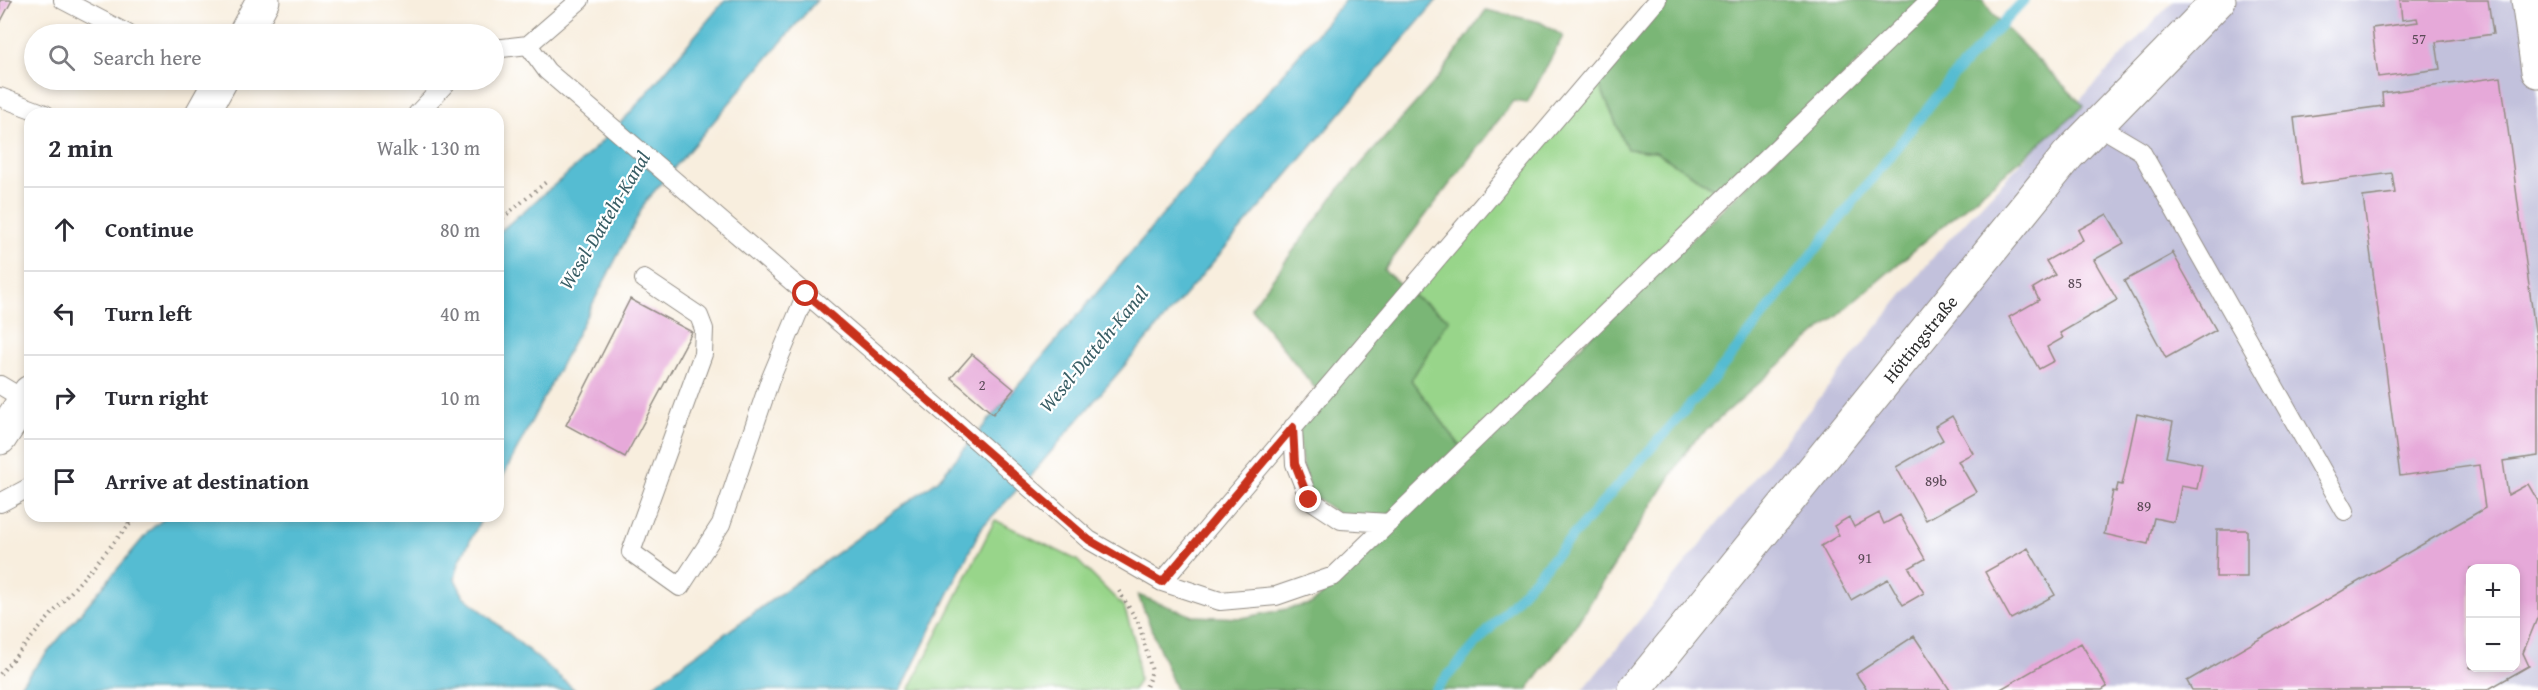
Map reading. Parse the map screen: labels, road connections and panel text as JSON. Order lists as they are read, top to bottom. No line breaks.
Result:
{"streets":{"street":["Höttingstraße"]},"water":["Wesel-Datteln-Kanal"],"house_numbers":["57","85","2","89b","89","91"],"page":{"search":"Search here","heading":["2 min","Walk · 130 m"],"list":[["Continue","80 m"],["Turn left","40 m"],["Turn right","10 m"],"Arrive at destination"],"map_buttons":["+","−"]}}
